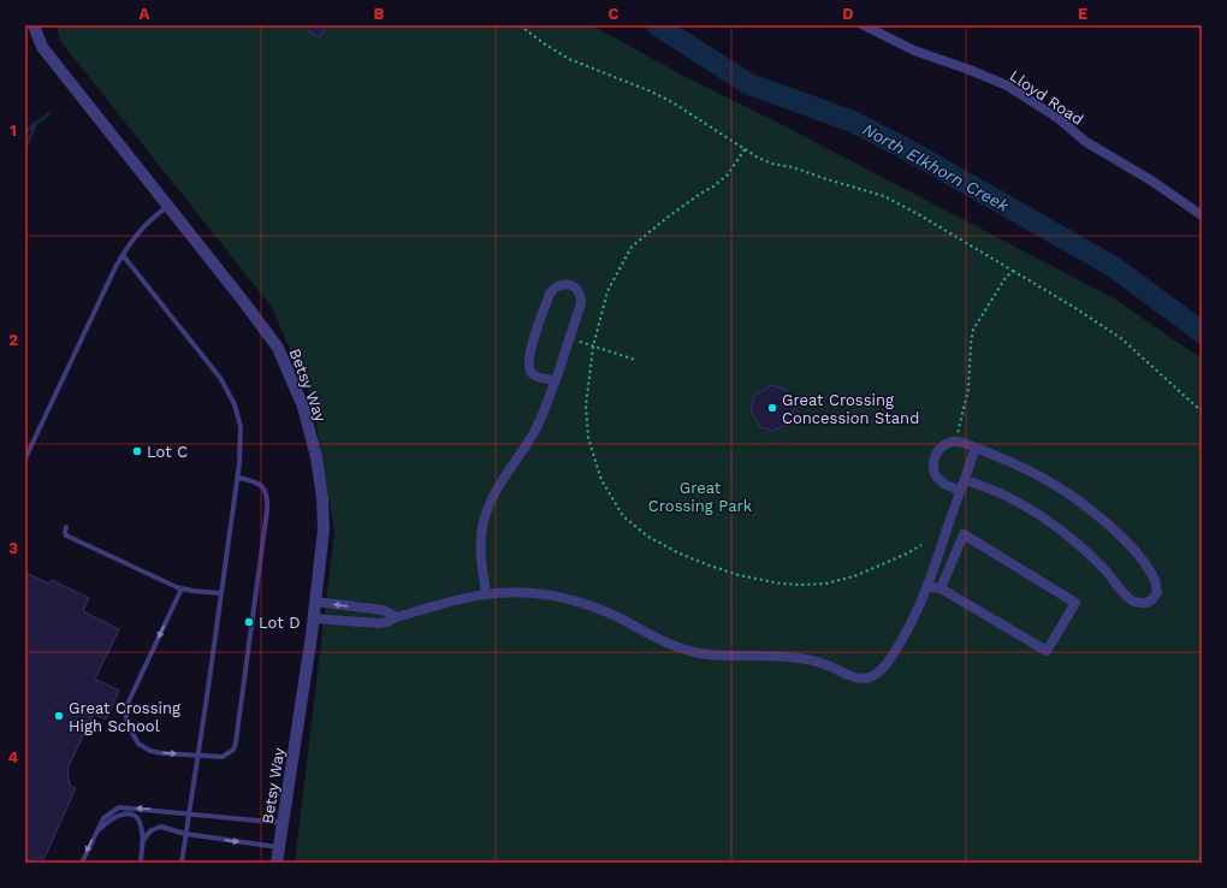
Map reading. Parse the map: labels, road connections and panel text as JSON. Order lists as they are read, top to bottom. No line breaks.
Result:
{"streets":{"street":["Lloyd Road","Betsy Way"]},"water":["North Elkhorn Creek"],"parks":["Great Crossing Park"],"places":["Great Crossing Concession Stand","Lot C","Lot D","Great Crossing High School"],"grid":{"columns":["A","B","C","D","E"],"rows":["1","2","3","4"]}}
